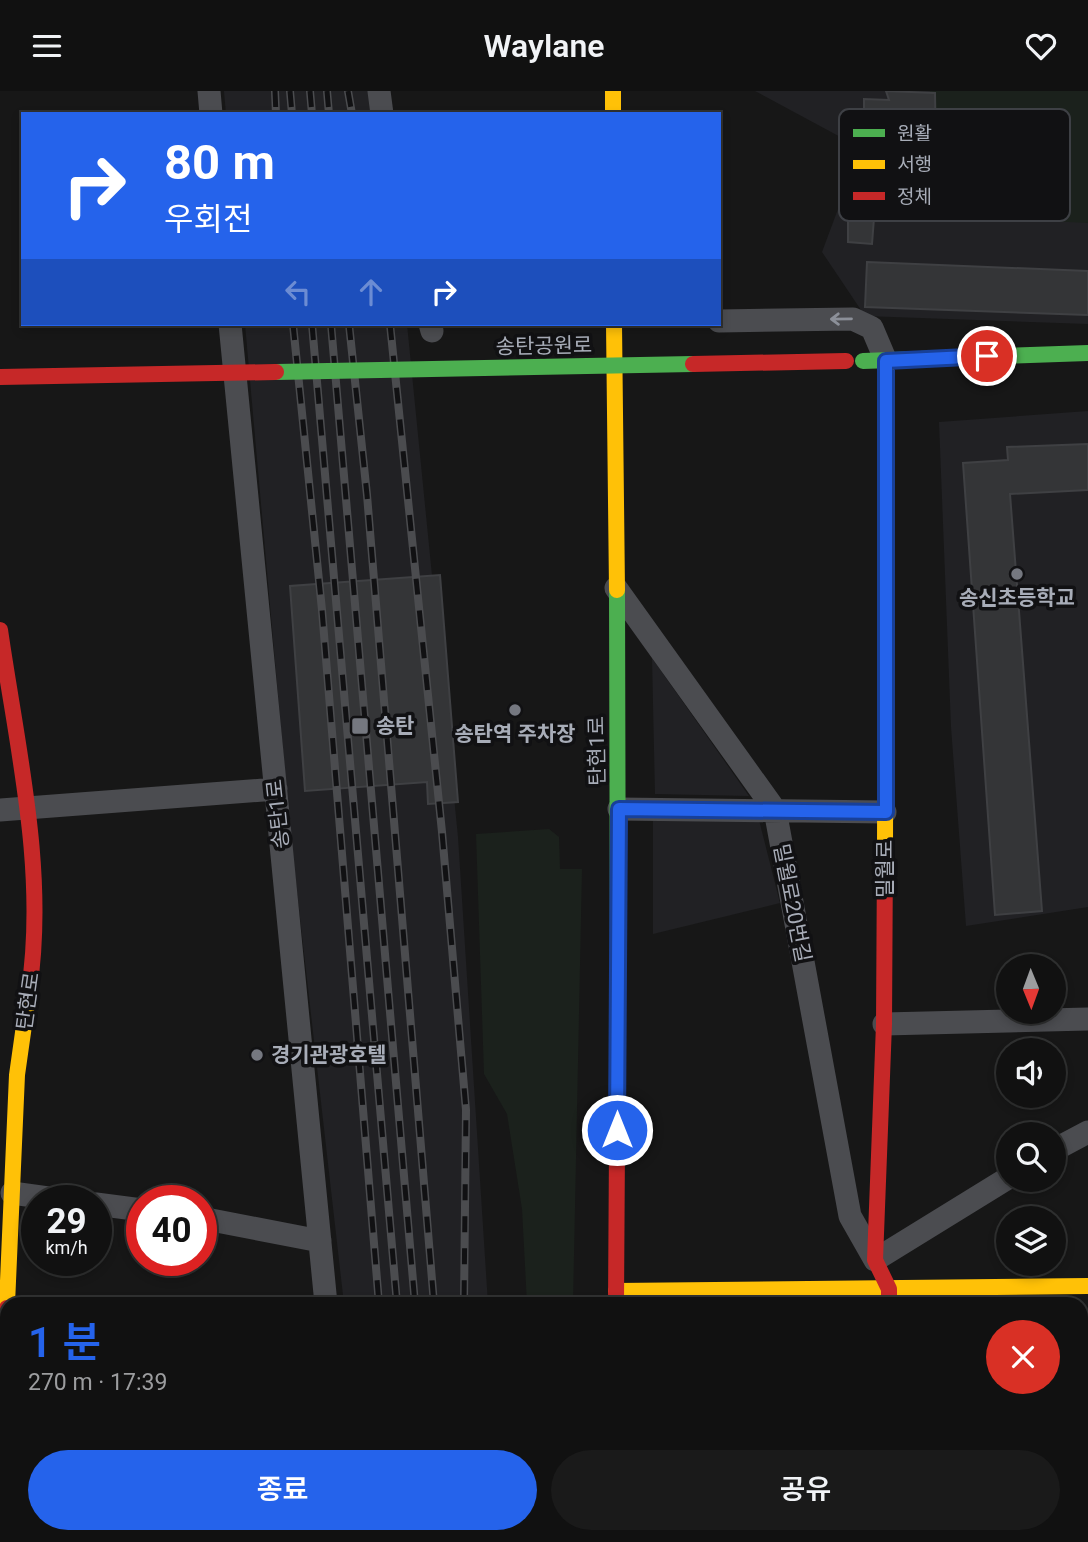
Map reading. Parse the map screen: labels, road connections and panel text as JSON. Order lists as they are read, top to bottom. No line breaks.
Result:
{"streets":{"street":["송탄공원로","탄현1로","송탄1로","밀월로","밀월로20번길","탄현로"]},"crossings":[["송탄공원로","밀월로"],["탄현1로","밀월로20번길"],["밀월로","밀월로20번길"]],"places":{"other":["송신초등학교","송탄역 주차장","경기관광호텔"],"transit":["송탄"]},"legend":["원활","서행","정체"],"north":"bottom","page":{"header":"Waylane","turn":["80 m","우회전"],"speed":"29 km/h","limit":"40","heading":["1 분","270 m · 17:39"],"buttons":["종료","공유"]}}
